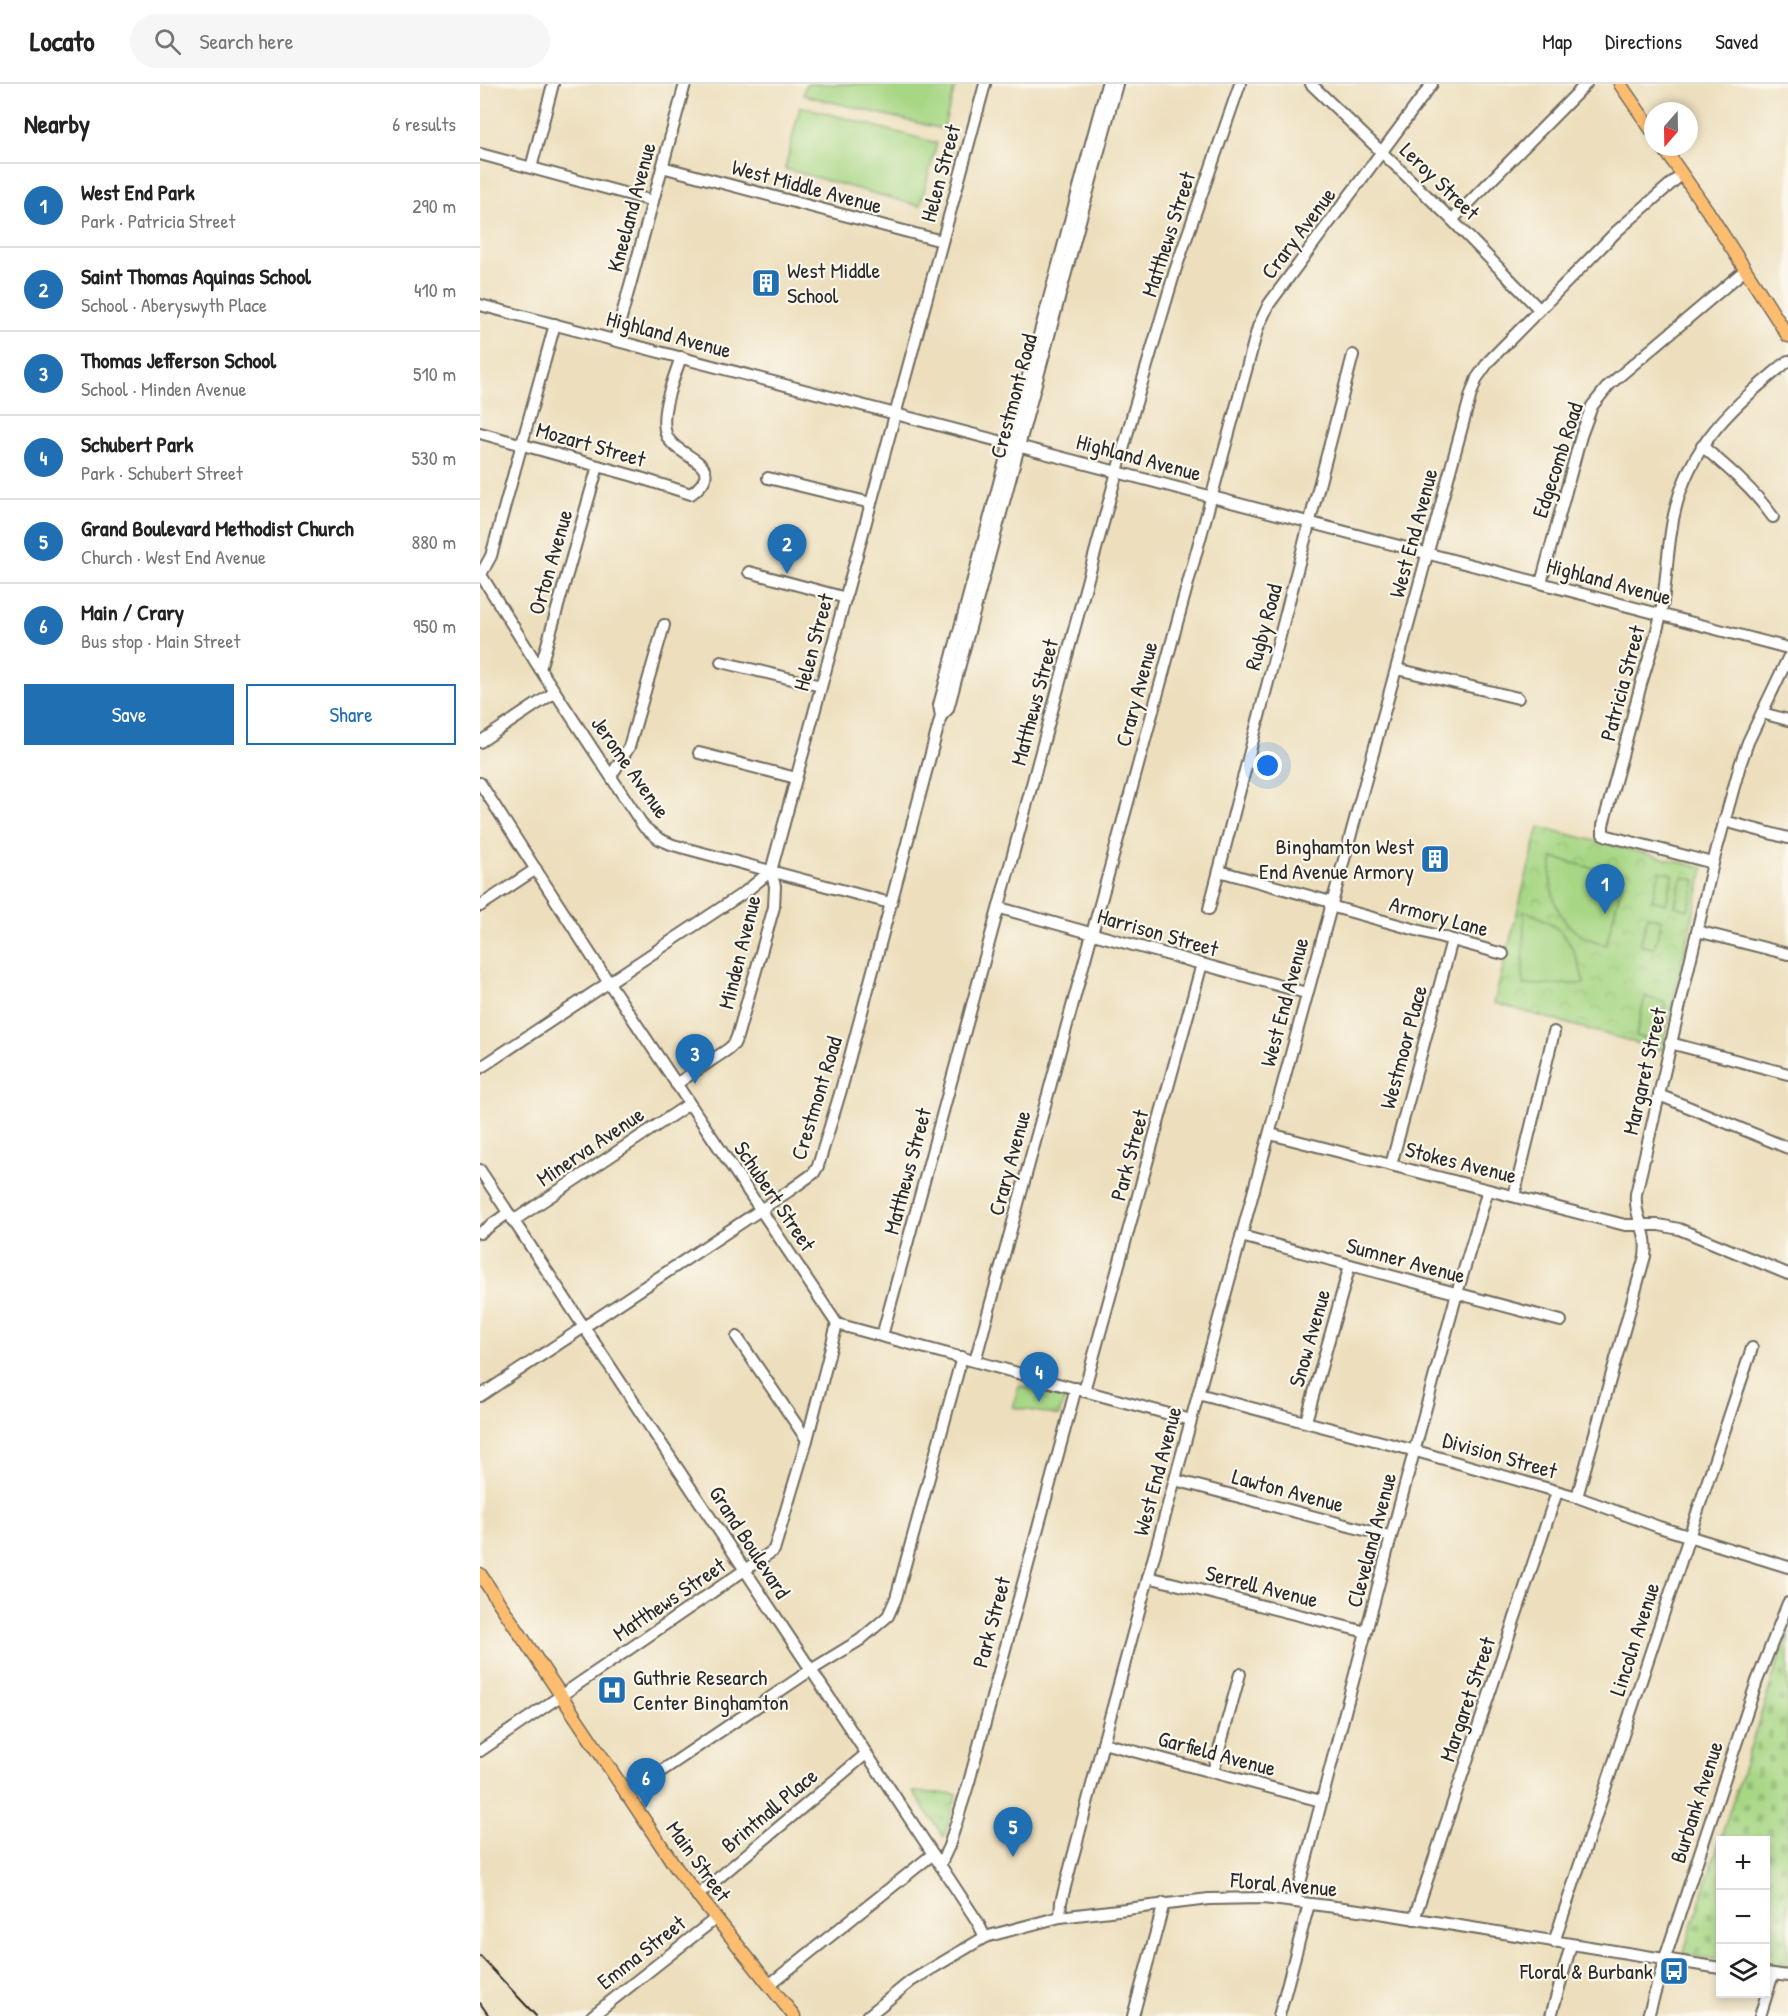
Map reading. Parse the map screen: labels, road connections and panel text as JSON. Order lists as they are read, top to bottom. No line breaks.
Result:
{"streets":{"main road":["Main Street"],"street":["Helen Street","Leroy Street","West Middle Avenue","Kneeland Avenue","Crary Avenue","Matthews Street","Highland Avenue","Crestmont Road","Mozart Street","Edgecomb Road","West End Avenue","Orton Avenue","Rugby Road","Patricia Street","Jerome Avenue","Armory Lane","Harrison Street","Minden Avenue","Westmoor Place","Margaret Street","Minerva Avenue","Park Street","Stokes Avenue","Schubert Street","Sumner Avenue","Snow Avenue","Division Street","Lawton Avenue","Cleveland Avenue","Grand Boulevard","Serrell Avenue","Lincoln Avenue","Garfield Avenue","Burbank Avenue","Brintnall Place","Floral Avenue","Emma Street"]},"crossings":[["Helen Street","West Middle Avenue"],["Helen Street","Highland Avenue"],["Helen Street","Jerome Avenue"],["Helen Street","Minden Avenue"],["Leroy Street","Crary Avenue"],["Leroy Street","West End Avenue"],["West Middle Avenue","Kneeland Avenue"],["Kneeland Avenue","Highland Avenue"],["Crary Avenue","Highland Avenue"],["Crary Avenue","Harrison Street"],["Matthews Street","Highland Avenue"],["Matthews Street","Harrison Street"],["Matthews Street","Schubert Street"],["Matthews Street","Grand Boulevard"],["Matthews Street","Main Street"],["Highland Avenue","Crestmont Road"],["Highland Avenue","Mozart Street"],["Highland Avenue","Edgecomb Road"],["Highland Avenue","West End Avenue"],["Highland Avenue","Rugby Road"],["Highland Avenue","Patricia Street"],["Crestmont Road","Jerome Avenue"],["Crestmont Road","Schubert Street"],["Crestmont Road","Grand Boulevard"],["Mozart Street","Orton Avenue"],["West End Avenue","Armory Lane"],["West End Avenue","Harrison Street"],["West End Avenue","Stokes Avenue"],["West End Avenue","Sumner Avenue"],["West End Avenue","Division Street"],["West End Avenue","Lawton Avenue"],["West End Avenue","Serrell Avenue"],["West End Avenue","Garfield Avenue"],["West End Avenue","Floral Avenue"],["Orton Avenue","Jerome Avenue"],["Rugby Road","Armory Lane"],["Patricia Street","Margaret Street"],["Jerome Avenue","Minden Avenue"],["Armory Lane","Westmoor Place"],["Harrison Street","Park Street"],["Minden Avenue","Schubert Street"],["Westmoor Place","Stokes Avenue"],["Margaret Street","Stokes Avenue"],["Margaret Street","Division Street"],["Margaret Street","Floral Avenue"],["Minerva Avenue","Schubert Street"],["Minerva Avenue","Grand Boulevard"],["Park Street","Grand Boulevard"],["Stokes Avenue","Cleveland Avenue"],["Sumner Avenue","Snow Avenue"],["Sumner Avenue","Cleveland Avenue"],["Snow Avenue","Division Street"],["Division Street","Cleveland Avenue"],["Division Street","Lincoln Avenue"],["Lawton Avenue","Cleveland Avenue"],["Cleveland Avenue","Serrell Avenue"],["Cleveland Avenue","Garfield Avenue"],["Cleveland Avenue","Floral Avenue"],["Grand Boulevard","Brintnall Place"],["Grand Boulevard","Floral Avenue"],["Lincoln Avenue","Floral Avenue"],["Burbank Avenue","Floral Avenue"],["Brintnall Place","Main Street"],["Main Street","Emma Street"]],"places":{"building":["West Middle School","Binghamton West End Avenue Armory"],"hospital":["Guthrie Research Center Binghamton"],"bus stop":["Floral & Burbank"]},"north":"bottom","page":{"header":"Locato","search":"Search here","nav":["Map","Directions","Saved"],"heading":["Nearby","6 results"],"list":[{"mark":"1","name":"West End Park","note":"Park · Patricia Street","value":"290 m"},{"mark":"2","name":"Saint Thomas Aquinas School","note":"School · Aberyswyth Place","value":"410 m"},{"mark":"3","name":"Thomas Jefferson School","note":"School · Minden Avenue","value":"510 m"},{"mark":"4","name":"Schubert Park","note":"Park · Schubert Street","value":"530 m"},{"mark":"5","name":"Grand Boulevard Methodist Church","note":"Church · West End Avenue","value":"880 m"},{"mark":"6","name":"Main / Crary","note":"Bus stop · Main Street","value":"950 m"}],"pins":["2","1","3","4","6","5"],"buttons":["Save","Share"],"map_buttons":["+","−"]}}
